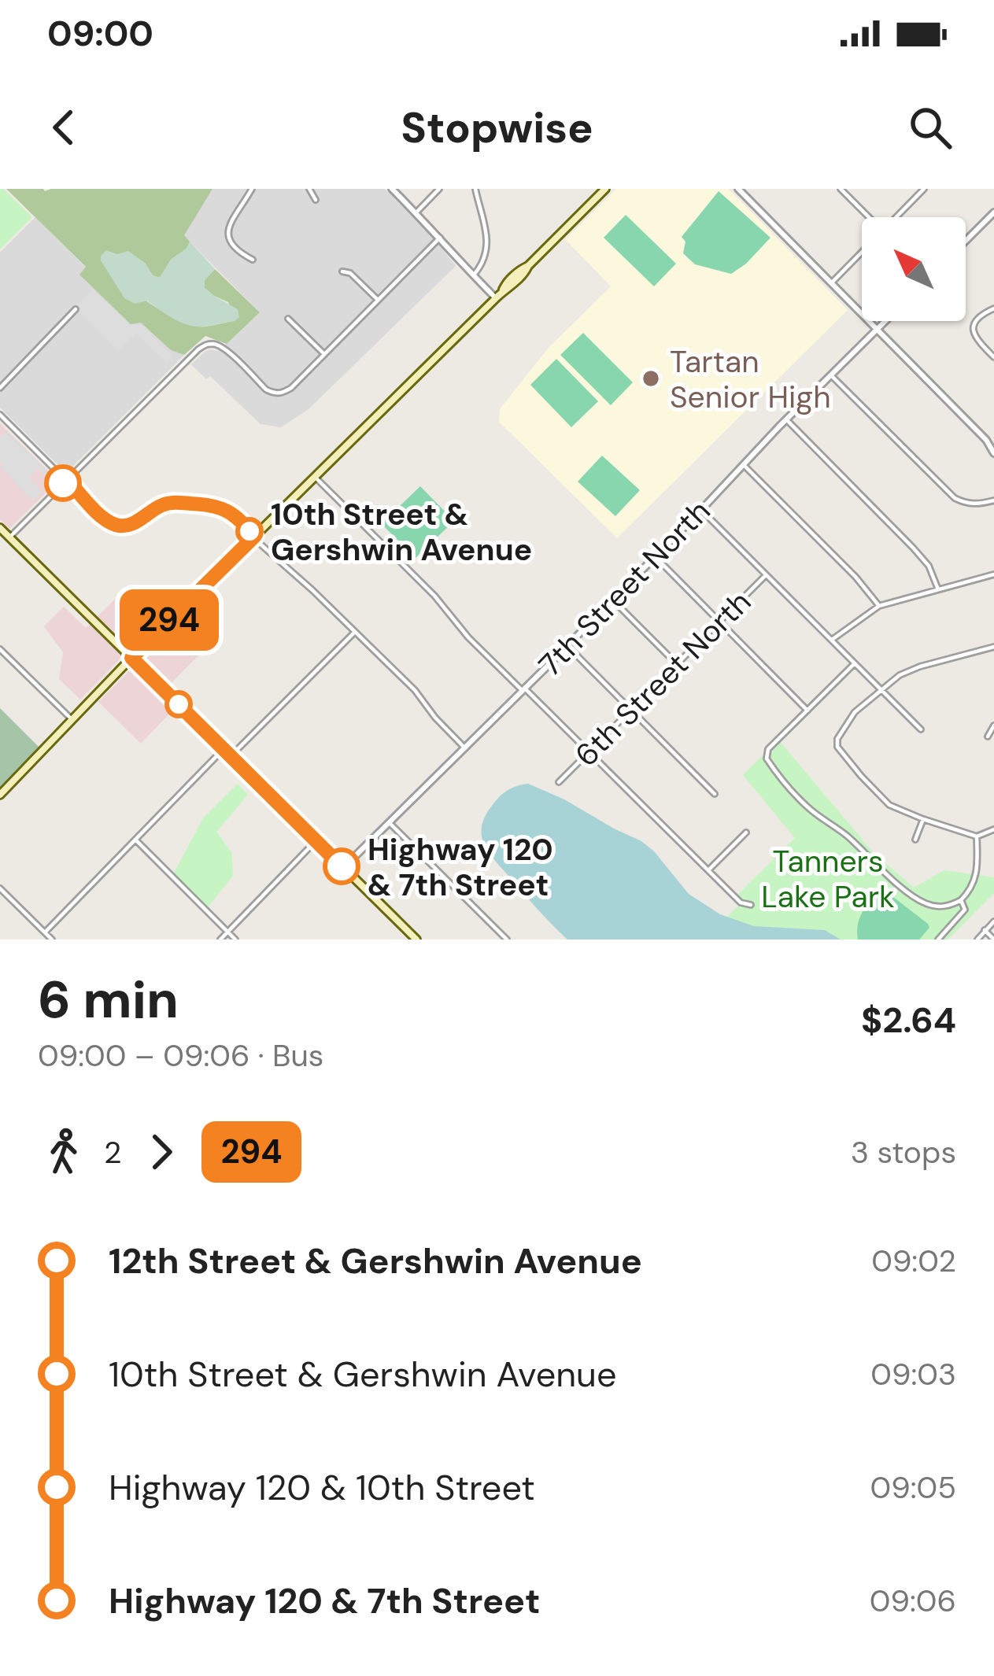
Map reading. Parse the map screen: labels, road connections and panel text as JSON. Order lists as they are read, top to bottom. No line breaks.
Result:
{"streets":{"street":["7th Street North","6th Street North"]},"parks":["Tanners Lake Park"],"places":["Tartan Senior High","10th Street & Gershwin Avenue","Highway 120 & 7th Street"],"lines":["bus line 294"],"north":"top left","page":{"status":"09:00","header":"Stopwise","on_map":"294","heading":["6 min","09:00 – 09:06 · Bus","$2.64"],"legs":["2","294","3 stops"],"list":[{"name":"12th Street & Gershwin Avenue","value":"09:02"},{"name":"10th Street & Gershwin Avenue","value":"09:03"},{"name":"Highway 120 & 10th Street","value":"09:05"},{"name":"Highway 120 & 7th Street","value":"09:06"}]}}
